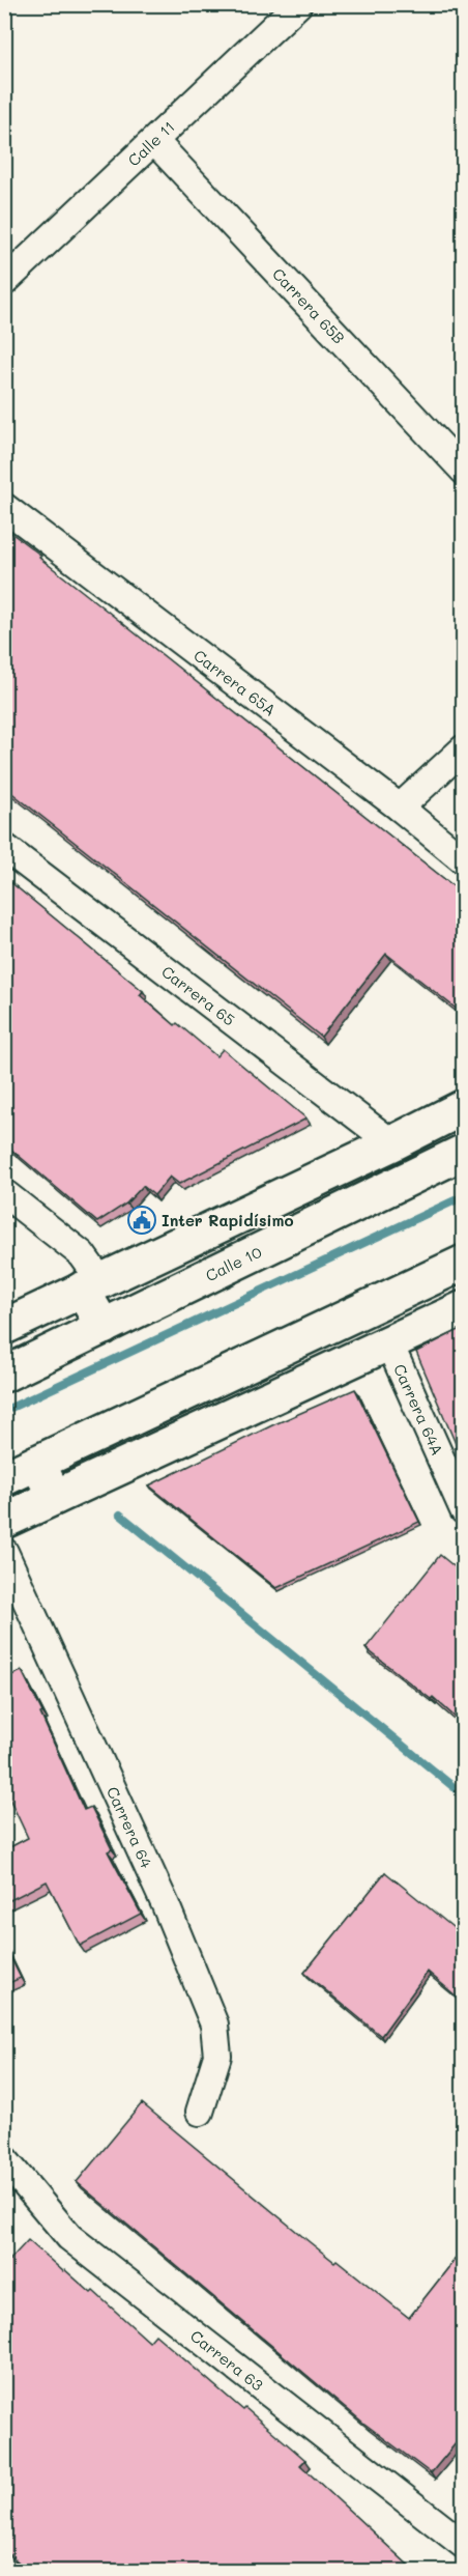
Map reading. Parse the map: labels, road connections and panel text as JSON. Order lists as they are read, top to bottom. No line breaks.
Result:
{"streets":{"main road":["Calle 10"],"street":["Calle 11","Carrera 65B","Carrera 65A","Carrera 65","Carrera 64A","Carrera 64","Carrera 63"]},"crossings":[["Calle 11","Carrera 65B"]],"places":{"public building":["Inter Rapidísimo"]}}
